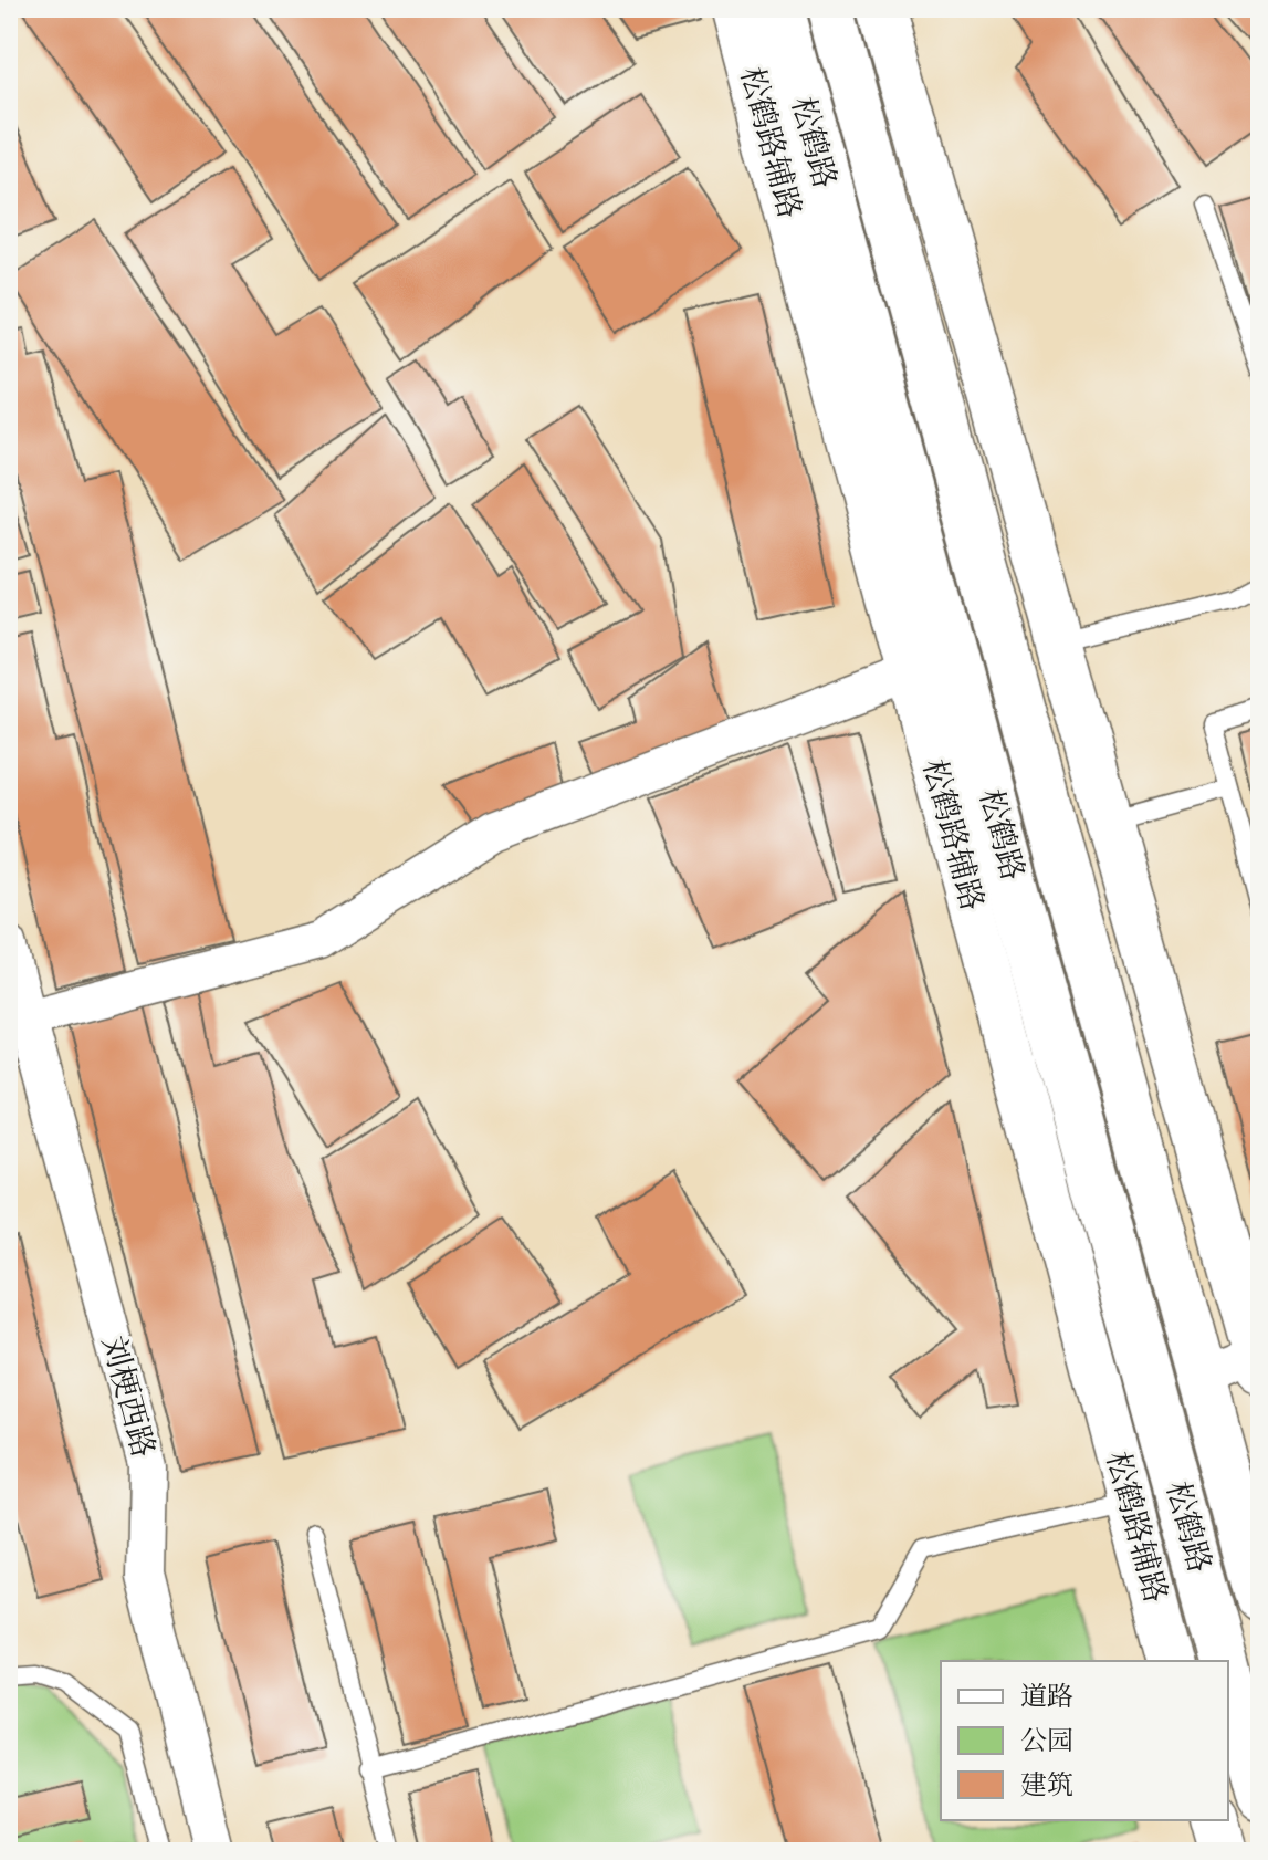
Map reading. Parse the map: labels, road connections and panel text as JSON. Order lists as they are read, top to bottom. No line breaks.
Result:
{"streets":{"main road":["松鹤路"],"street":["松鹤路辅路","刘梗西路"]},"crossings":[["松鹤路辅路","松鹤路"]],"legend":["道路","公园","建筑"]}
